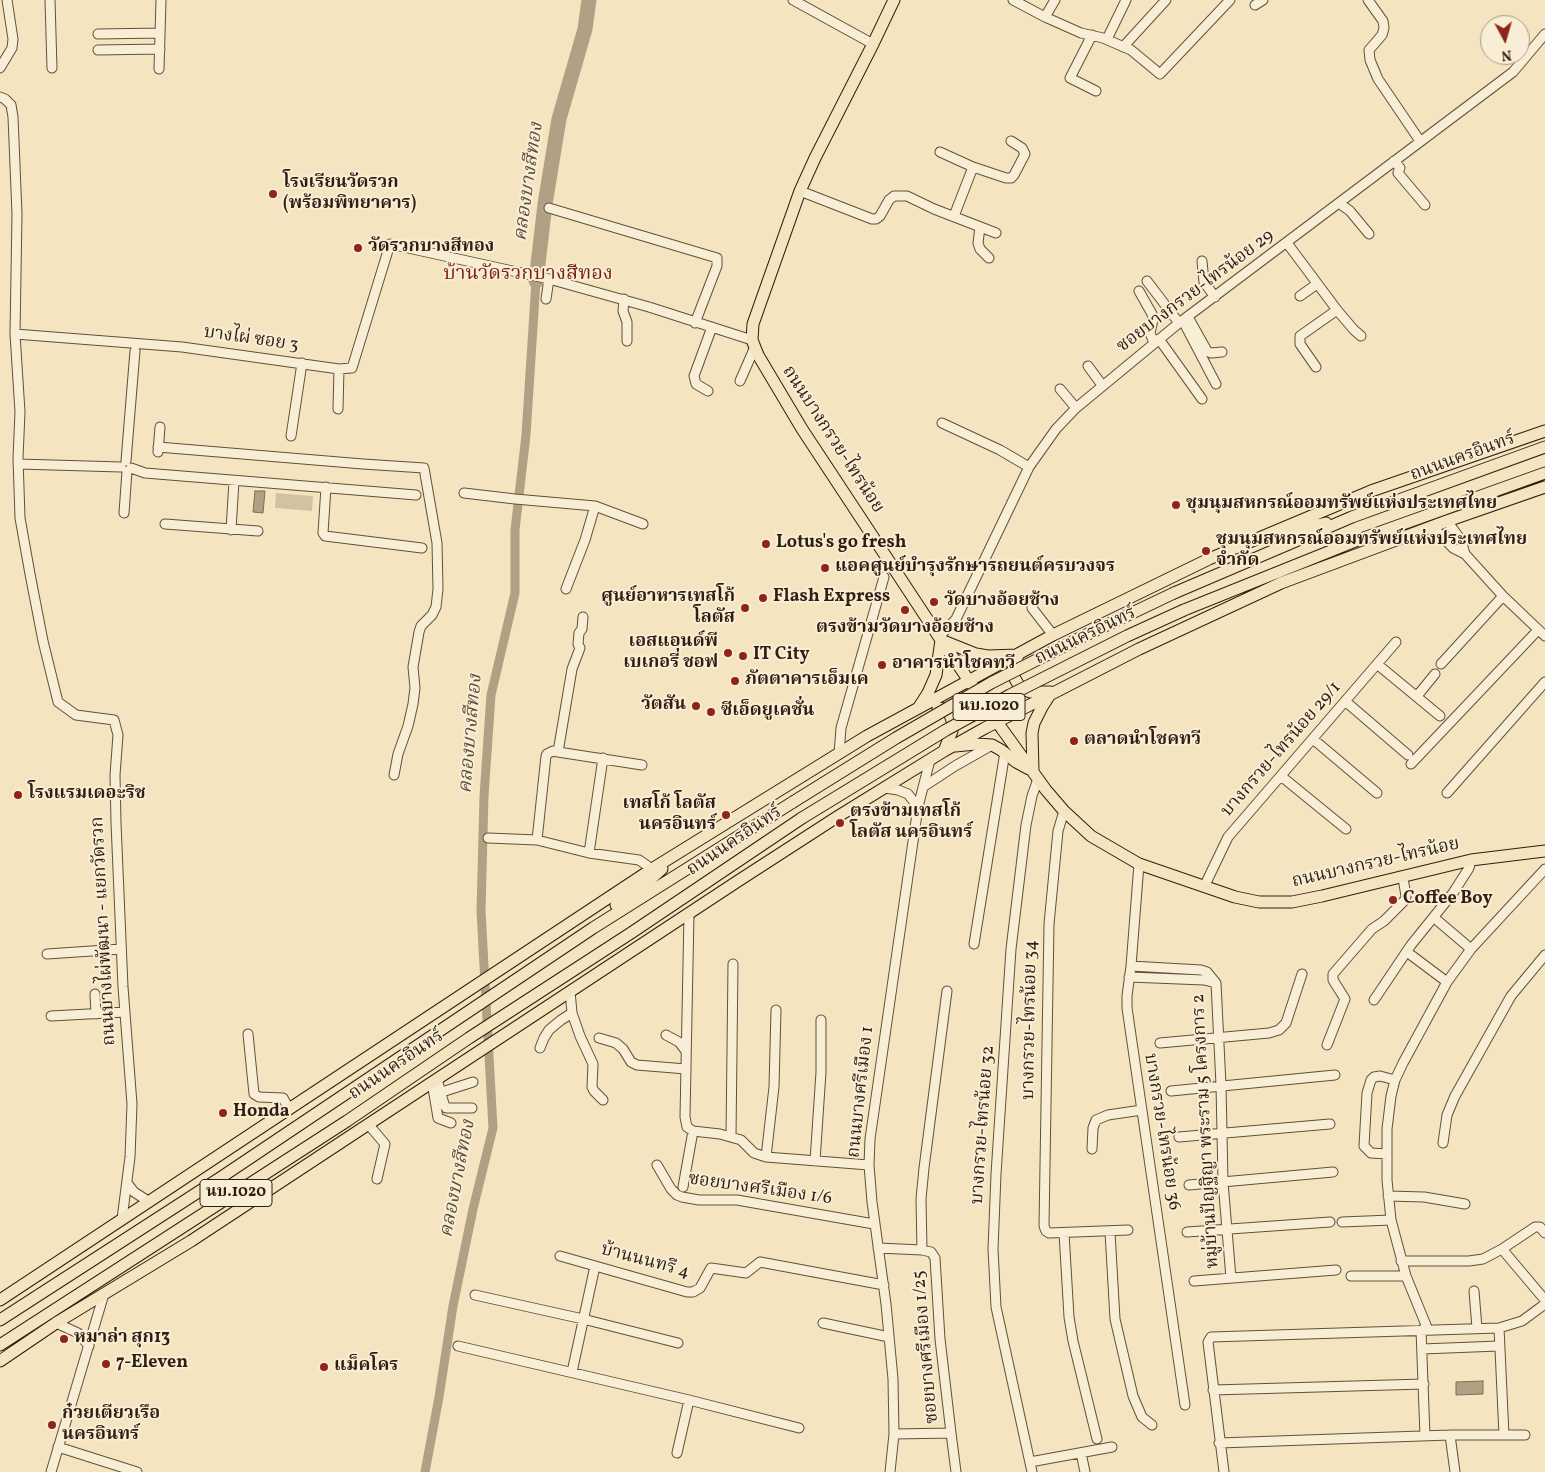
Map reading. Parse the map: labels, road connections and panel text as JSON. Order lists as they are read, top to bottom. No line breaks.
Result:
{"streets":{"main road":["ถนนบางกรวย-ไทรน้อย","ถนนนครอินทร์","นบ.1020"],"street":["ซอยบางกรวย-ไทรน้อย 29","บางไผ่ ซอย 3","บางกรวย-ไทรน้อย 29/1","ถนนบางไผ่พัฒนา - แยกวัดรวก","บางกรวย-ไทรน้อย 34","ถนนบางศรีเมือง 1","บางกรวย-ไทรน้อย 32","หมู่บ้านปัญฐิญา พระราม 5 โครงการ 2","บางกรวย-ไทรน้อย 36","ซอยบางศรีเมือง 1/6","บ้านนนทรี 4","ซอยบางศรีเมือง 1/25"]},"crossings":[["ซอยบางกรวย-ไทรน้อย 29","ถนนบางกรวย-ไทรน้อย"],["บางไผ่ ซอย 3","ถนนบางไผ่พัฒนา - แยกวัดรวก"],["ถนนบางกรวย-ไทรน้อย","ถนนนครอินทร์"],["ถนนบางกรวย-ไทรน้อย","บางกรวย-ไทรน้อย 29/1"],["ถนนบางกรวย-ไทรน้อย","บางกรวย-ไทรน้อย 34"],["ถนนบางกรวย-ไทรน้อย","บางกรวย-ไทรน้อย 32"],["ถนนบางกรวย-ไทรน้อย","บางกรวย-ไทรน้อย 36"],["ถนนนครอินทร์","ถนนบางไผ่พัฒนา - แยกวัดรวก"],["ถนนนครอินทร์","ถนนบางศรีเมือง 1"],["ถนนบางศรีเมือง 1","ซอยบางศรีเมือง 1/6"],["ถนนบางศรีเมือง 1","บ้านนนทรี 4"],["ถนนบางศรีเมือง 1","ซอยบางศรีเมือง 1/25"]],"districts":["บ้านวัดรวกบางสีทอง"],"water":["คลองบางสีทอง"],"places":["โรงเรียนวัดรวก (พร้อมพิทยาคาร)","วัดรวกบางสีทอง","ชุมนุมสหกรณ์ออมทรัพย์แห่งประเทศไทย","Lotus's go fresh","ชุมนุมสหกรณ์ออมทรัพย์แห่งประเทศไทย จำกัด","แอคศูนย์บำรุงรักษารถยนต์ครบวงจร","Flash Express","วัดบางอ้อยช้าง","ศูนย์อาหารเทสโก้ โลตัส","ตรงข้ามวัดบางอ้อยช้าง","เอสแอนด์พี เบเกอรี่ ชอฟ","IT City","อาคารนำโชคทวี","ภัตตาคารเอ็มเค","วัตสัน","ซีเอ็ดยูเคชั่น","ตลาดนำโชคทวี","โรงแรมเดอะริช","เทสโก้ โลตัส นครอินทร์","ตรงข้ามเทสโก้ โลตัส นครอินทร์","Coffee Boy","Honda","หมาล่า สุก13","7-Eleven","แม็คโคร","ก๋วยเตียวเรือ นครอินทร์"],"north":"bottom"}
